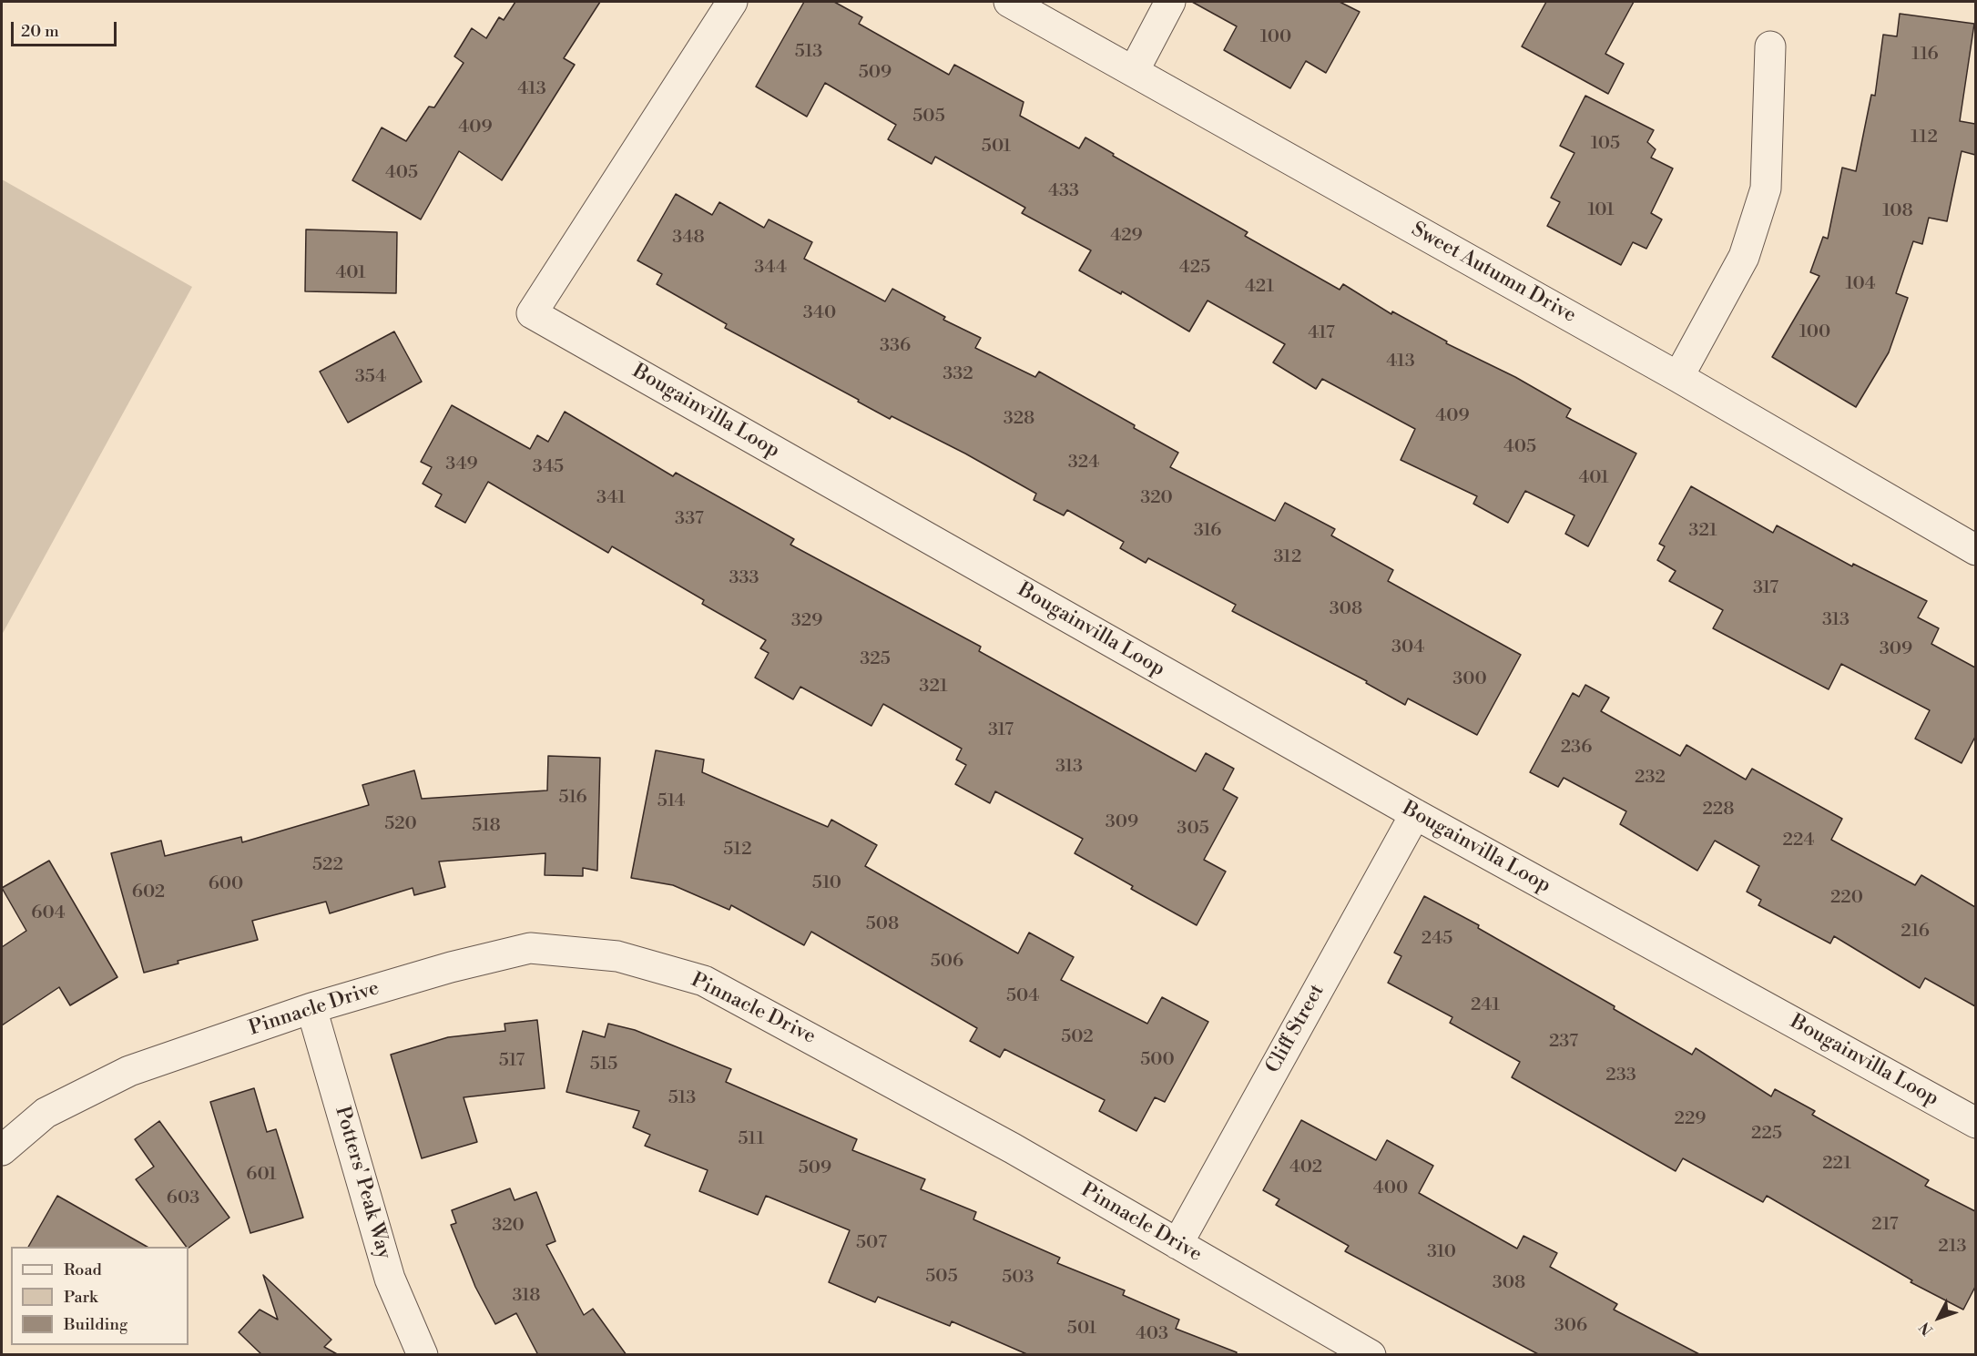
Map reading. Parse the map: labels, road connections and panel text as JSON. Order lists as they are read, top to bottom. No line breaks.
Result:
{"streets":{"street":["Sweet Autumn Drive","Bougainvilla Loop","Pinnacle Drive","Cliff Street","Potters' Peak Way"]},"crossings":[["Bougainvilla Loop","Cliff Street"],["Pinnacle Drive","Cliff Street"],["Pinnacle Drive","Potters' Peak Way"]],"house_numbers":["100","513","116","509","413","505","409","112","105","501","405","433","101","108","429","348","344","425","401","104","421","340","100","417","336","413","332","354","409","328","405","324","349","345","401","341","320","337","316","321","312","333","317","308","313","329","304","309","325","300","321","317","236","313","232","516","514","228","309","520","518","305","224","512","522","510","600","602","220","604","508","216","245","506","504","241","502","237","500","517","515","233","513","229","225","511","221","402","509","601","400","603","217","320","507","213","310","505","503","308","318","306","501","403"],"legend":["Road","Park","Building"],"scale_bar":"20 m","north":"bottom left"}
